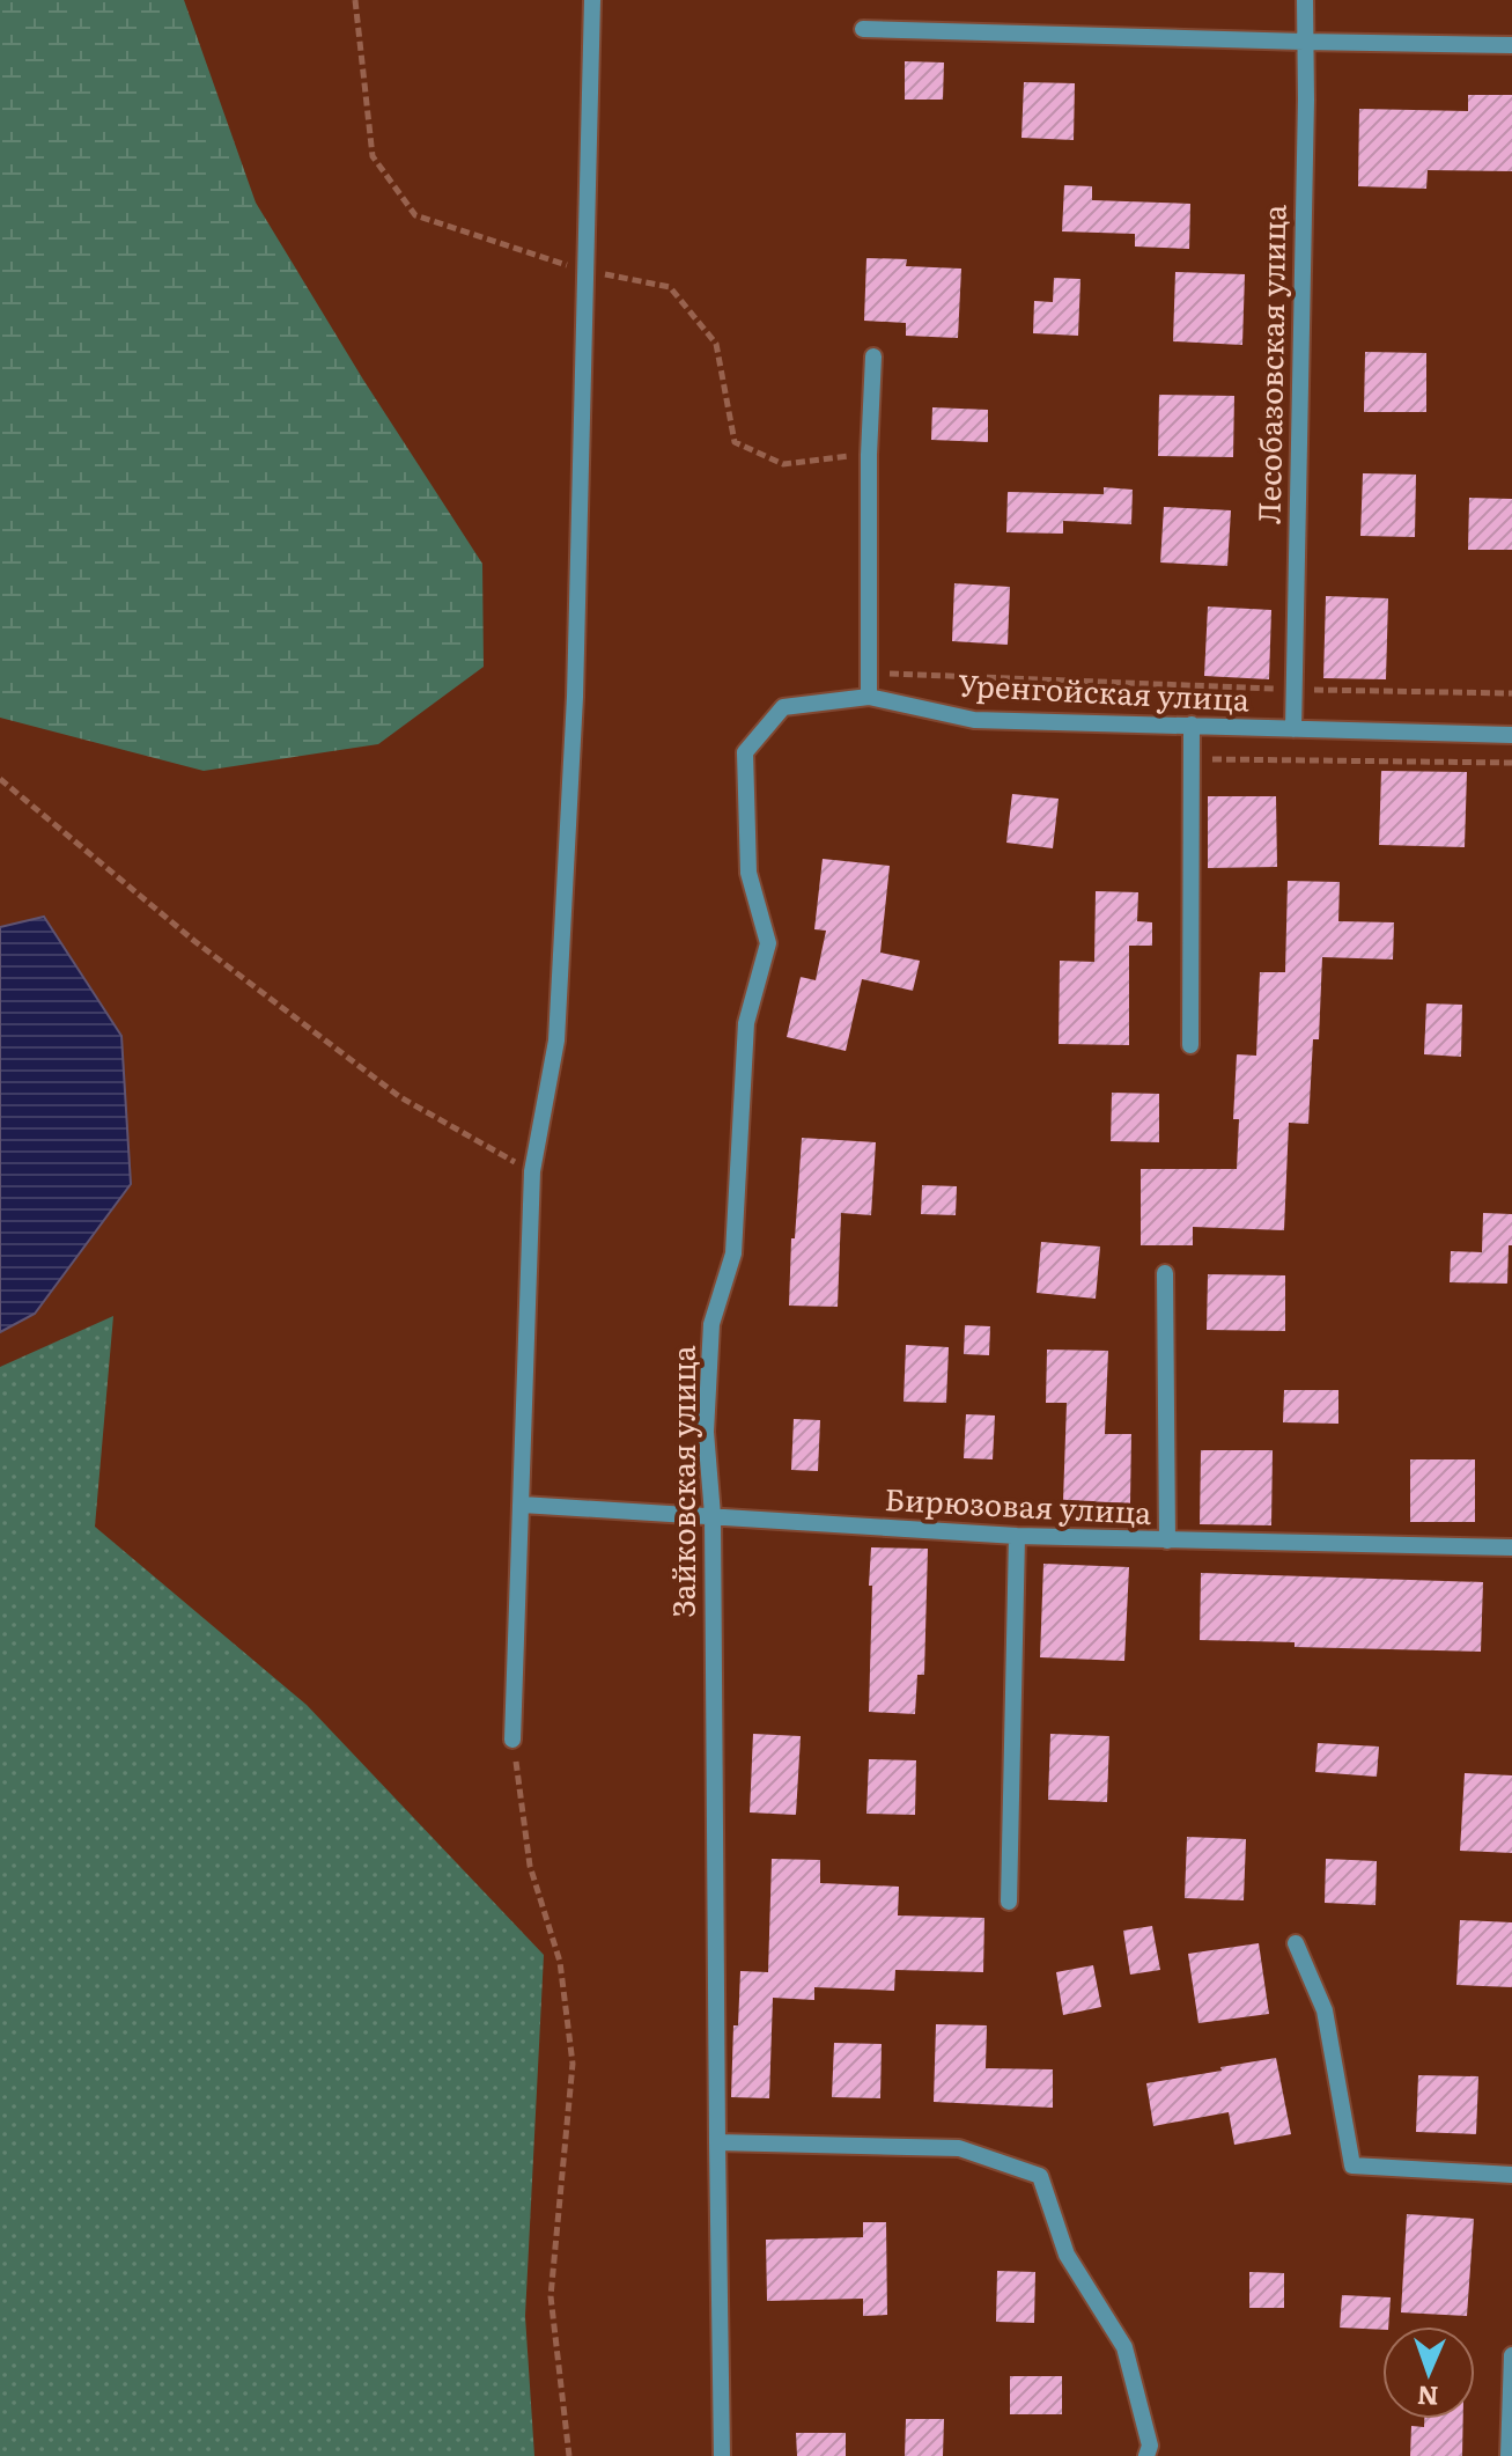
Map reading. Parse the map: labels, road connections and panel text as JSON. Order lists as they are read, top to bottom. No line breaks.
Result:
{"streets":{"street":["Лесобазовская улица","Уренгойская улица","Зайковская улица","Бирюзовая улица"]},"crossings":[["Лесобазовская улица","Уренгойская улица"],["Уренгойская улица","Зайковская улица"],["Зайковская улица","Бирюзовая улица"]],"north":"bottom"}
